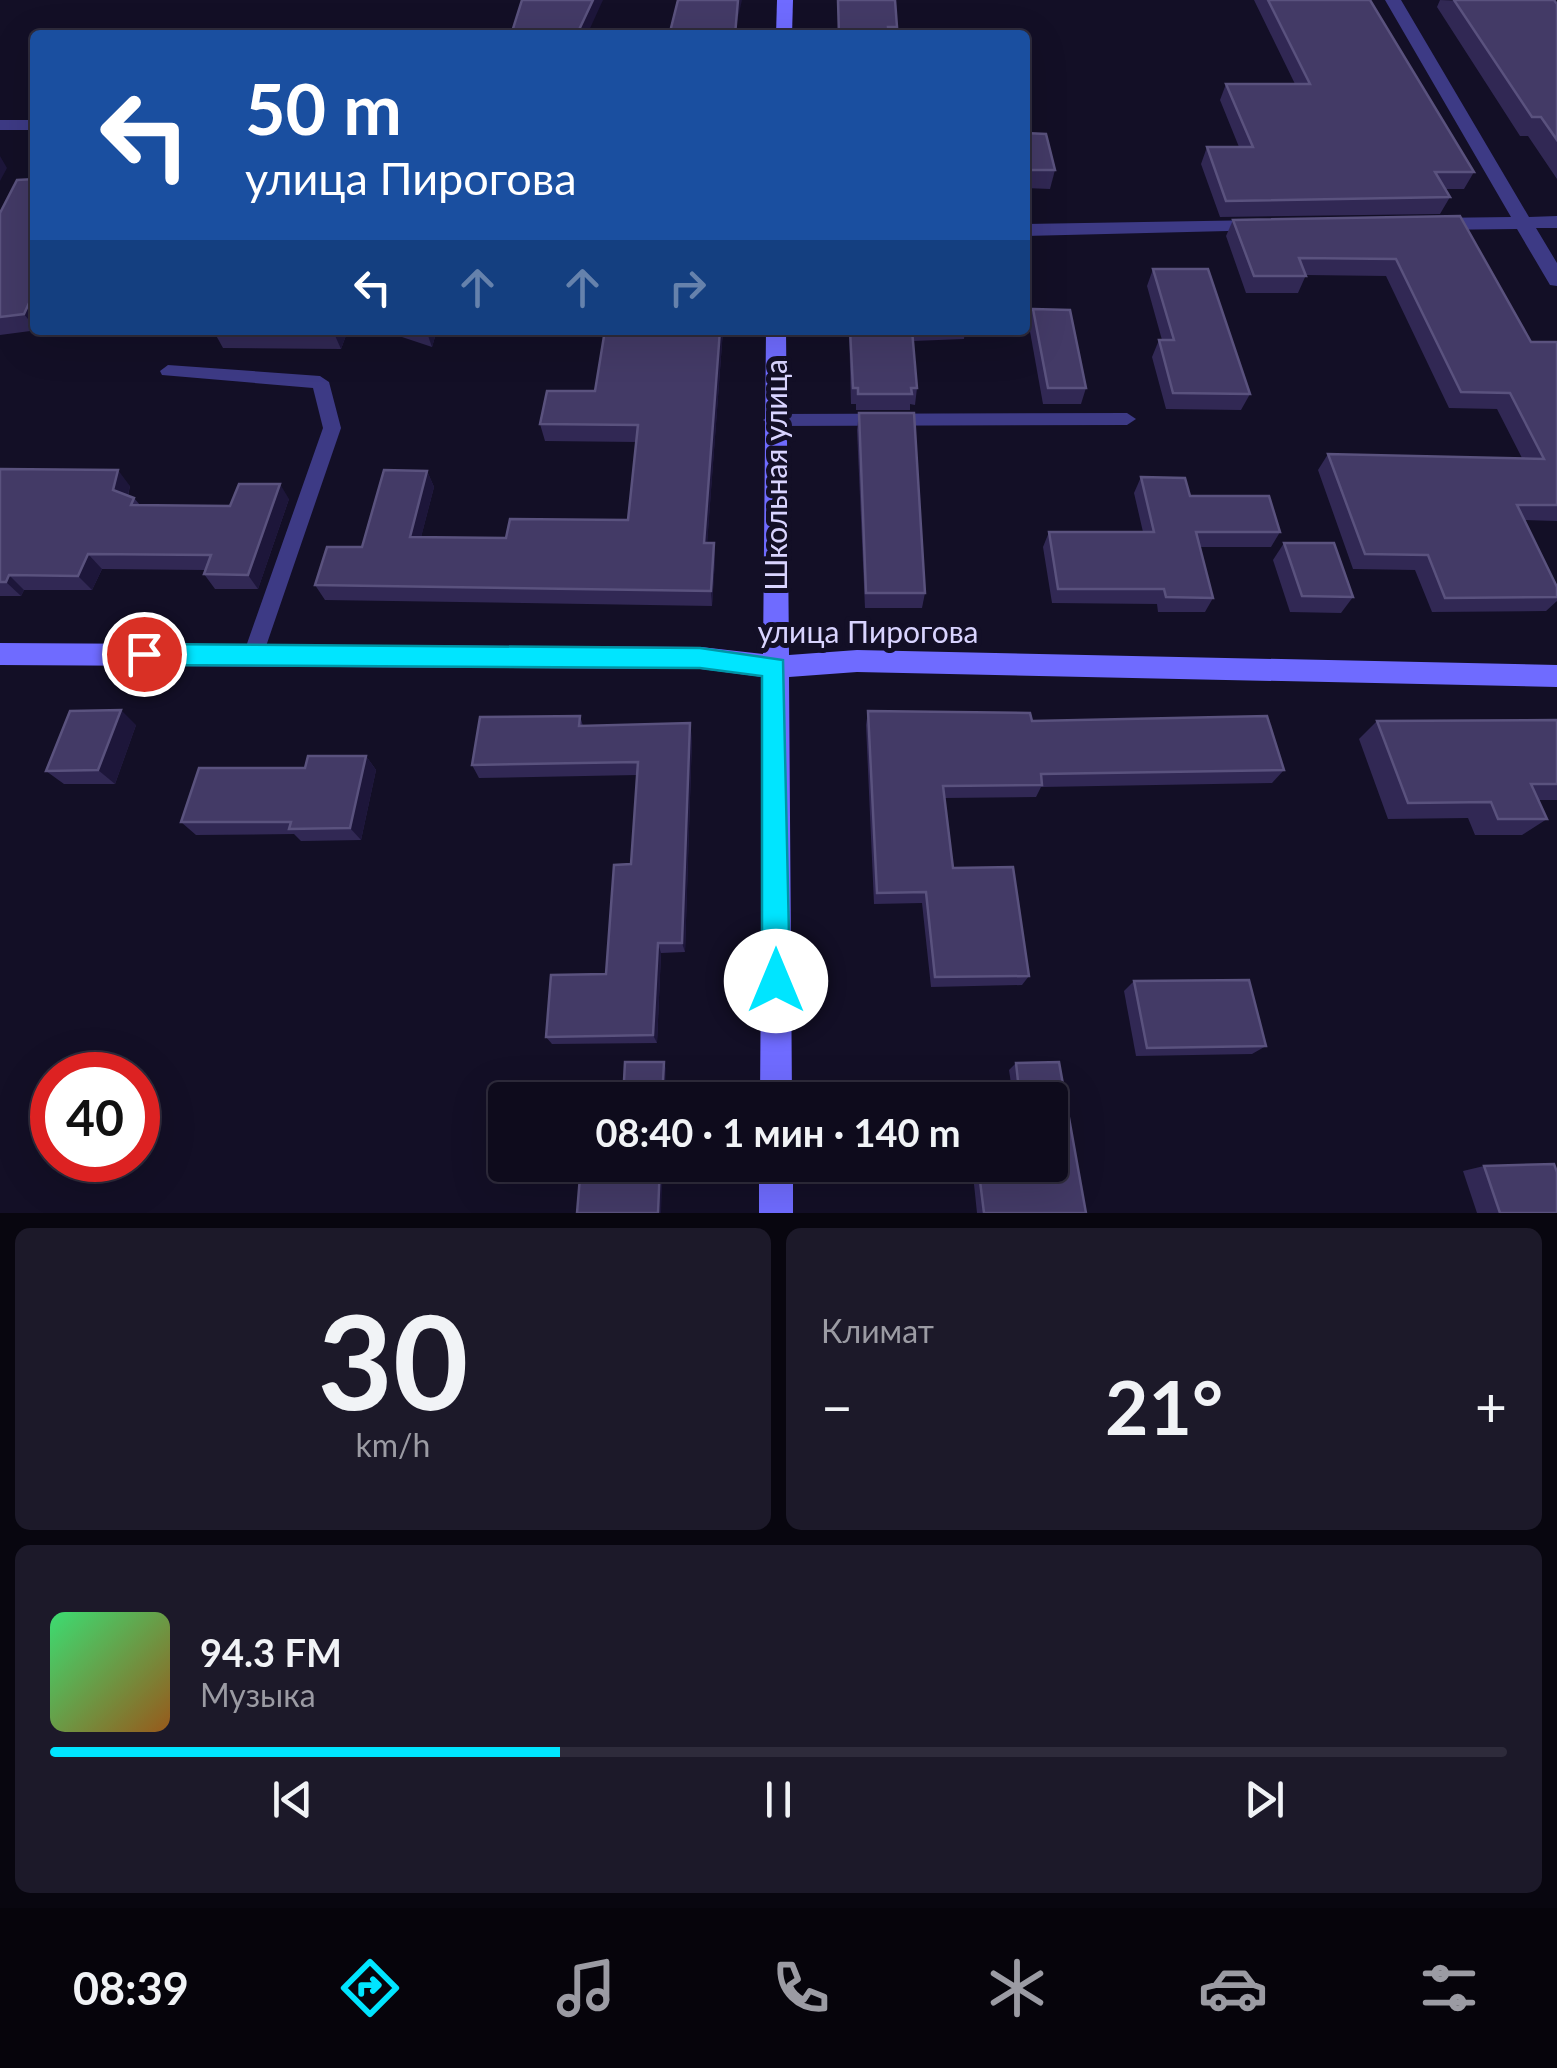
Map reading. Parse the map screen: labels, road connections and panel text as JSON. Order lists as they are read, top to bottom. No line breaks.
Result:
{"streets":{"street":["Школьная улица","улица Пирогова"]},"crossings":[["Школьная улица","улица Пирогова"]],"page":{"turn":["50 m","улица Пирогова"],"limit":"40","trip":"08:40 · 1 мин · 140 m","tile":[["30","km/h"],"Климат"],"heat":["−","21°","+"],"song":["94.3 FM","Музыка"],"tabs":"08:39"}}
